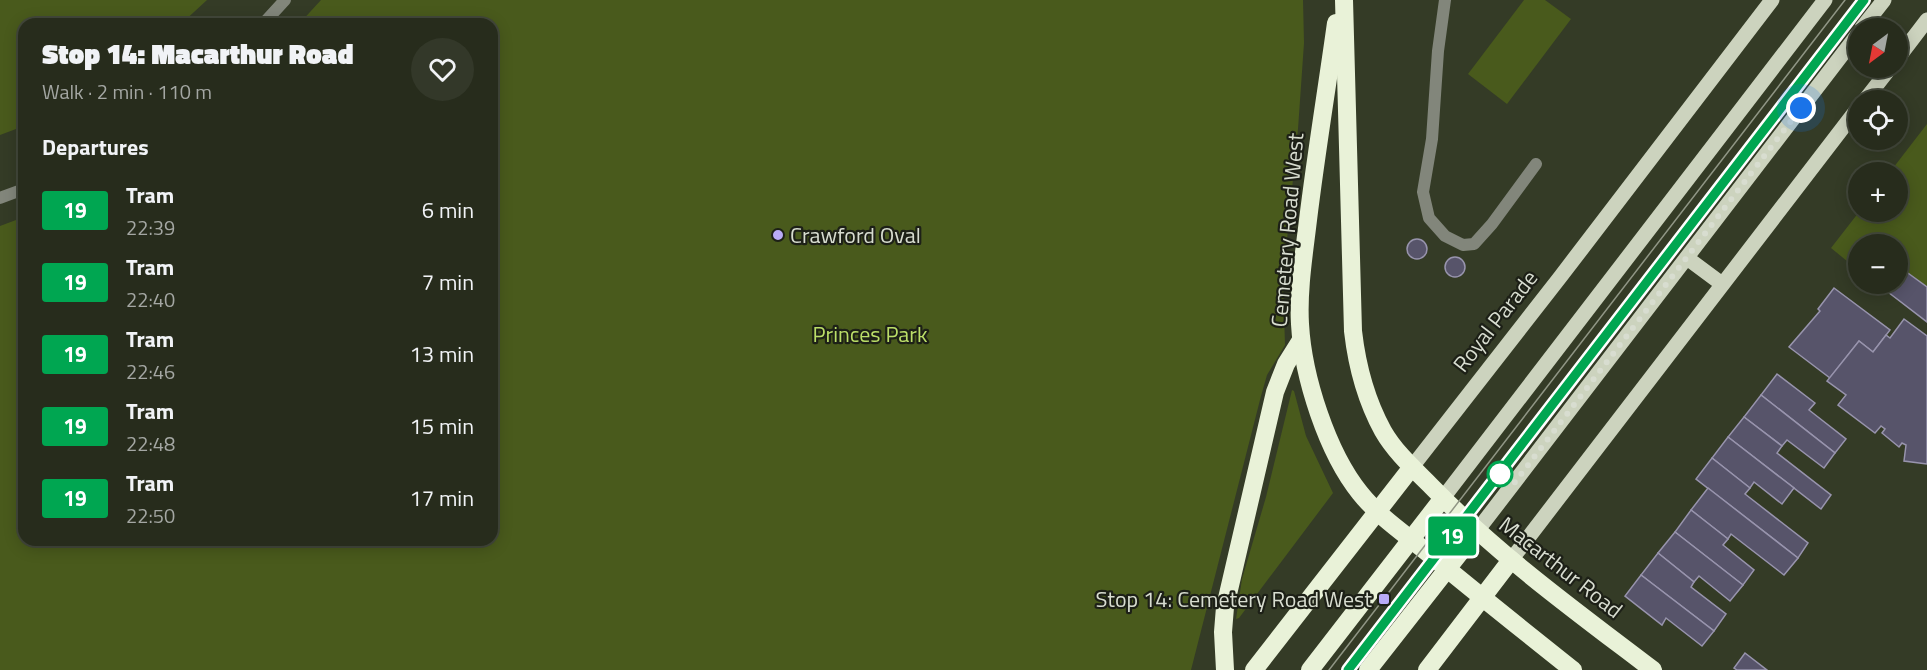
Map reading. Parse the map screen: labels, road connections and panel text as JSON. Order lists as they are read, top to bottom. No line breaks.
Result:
{"streets":{"highway":["Cemetery Road West","Royal Parade","Macarthur Road"]},"crossings":[["Cemetery Road West","Royal Parade"],["Cemetery Road West","Macarthur Road"]],"parks":["Princes Park"],"places":{"other":["Crawford Oval"],"transit":["Stop 14: Cemetery Road West"]},"lines":["tram line 19"],"north":"bottom left","page":{"on_map":"19","map_buttons":["+","−"],"heading":[["Stop 14: Macarthur Road","Walk · 2 min · 110 m"],"Departures"],"list":[{"mark":"19","name":"Tram","note":"22:39","value":"6 min"},{"mark":"19","name":"Tram","note":"22:40","value":"7 min"},{"mark":"19","name":"Tram","note":"22:46","value":"13 min"},{"mark":"19","name":"Tram","note":"22:48","value":"15 min"},{"mark":"19","name":"Tram","note":"22:50","value":"17 min"}]}}
